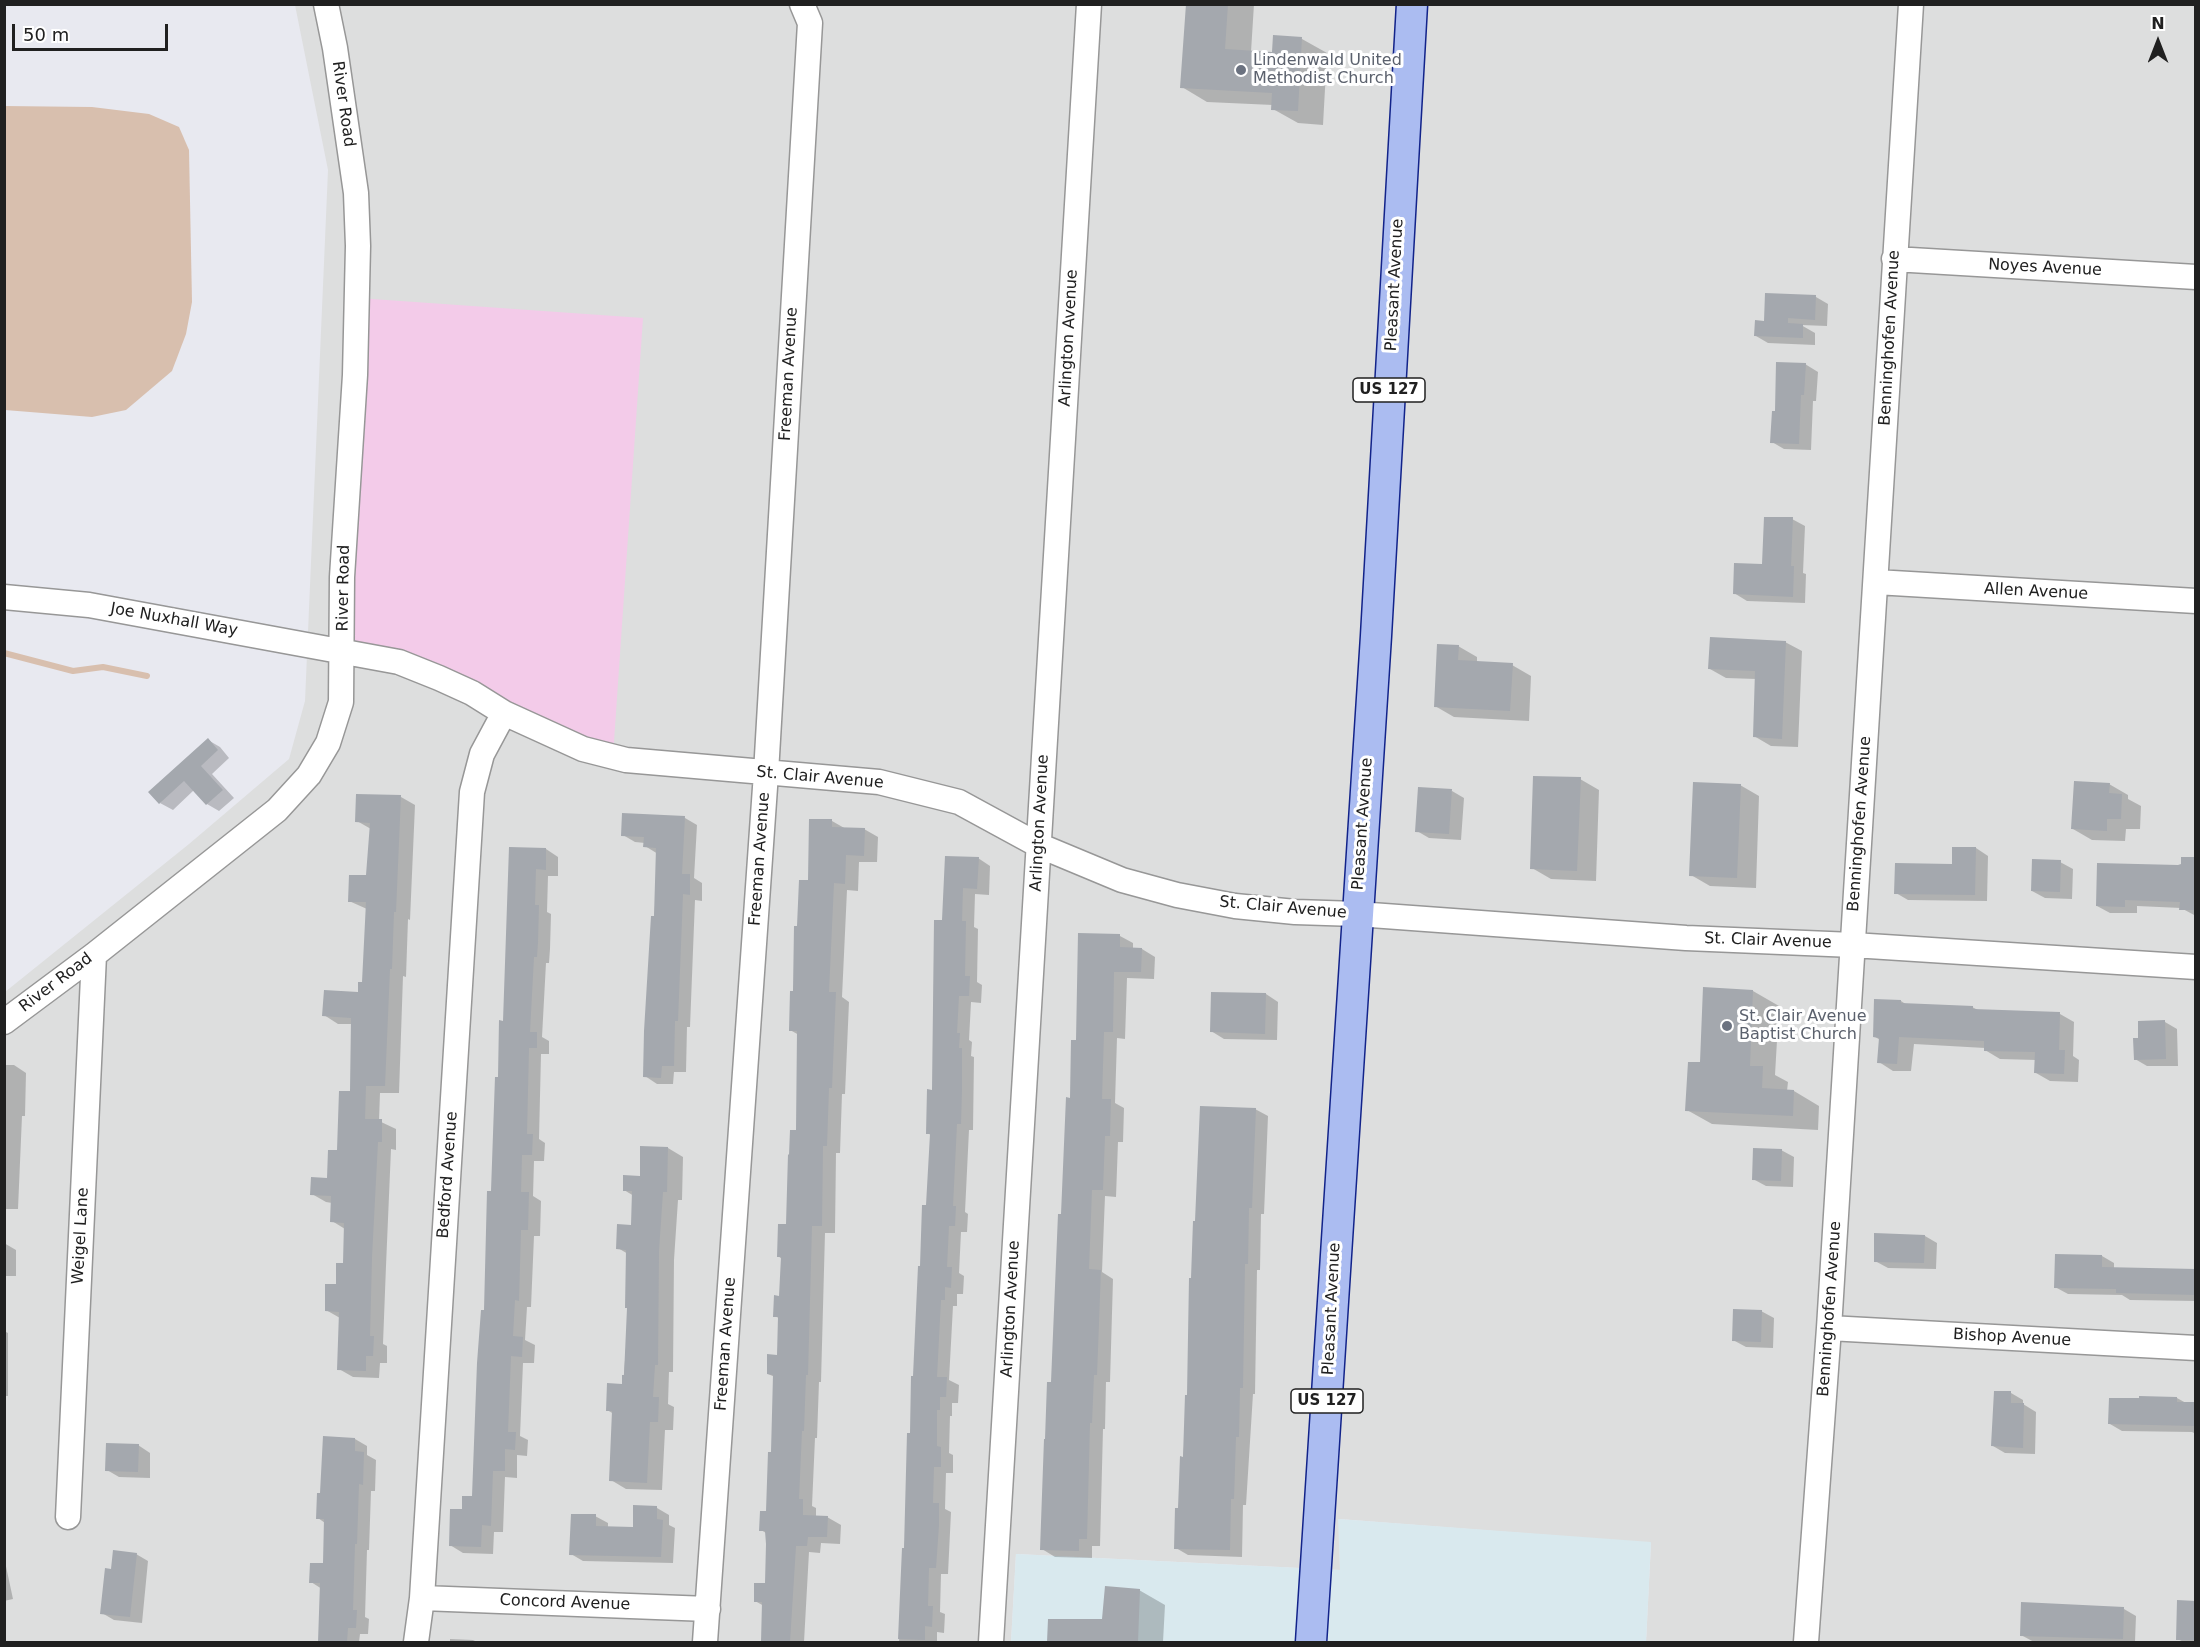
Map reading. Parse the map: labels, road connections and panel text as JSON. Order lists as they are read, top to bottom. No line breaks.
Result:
{"streets":{"main road":["Pleasant Avenue","US 127"],"street":["River Road","Noyes Avenue","Arlington Avenue","Benninghofen Avenue","Freeman Avenue","Allen Avenue","Joe Nuxhall Way","St. Clair Avenue","Bedford Avenue","Weigel Lane","Bishop Avenue","Concord Avenue"]},"crossings":[["River Road","Joe Nuxhall Way"],["River Road","St. Clair Avenue"],["River Road","Weigel Lane"],["Noyes Avenue","Benninghofen Avenue"],["Pleasant Avenue","St. Clair Avenue"],["Arlington Avenue","St. Clair Avenue"],["Benninghofen Avenue","Allen Avenue"],["Benninghofen Avenue","St. Clair Avenue"],["Benninghofen Avenue","Bishop Avenue"],["Freeman Avenue","St. Clair Avenue"],["Freeman Avenue","Concord Avenue"],["Joe Nuxhall Way","St. Clair Avenue"],["St. Clair Avenue","Bedford Avenue"],["Bedford Avenue","Concord Avenue"]],"places":["Lindenwald United Methodist Church","St. Clair Avenue Baptist Church"],"scale_bar":"50 m","north":"top"}
